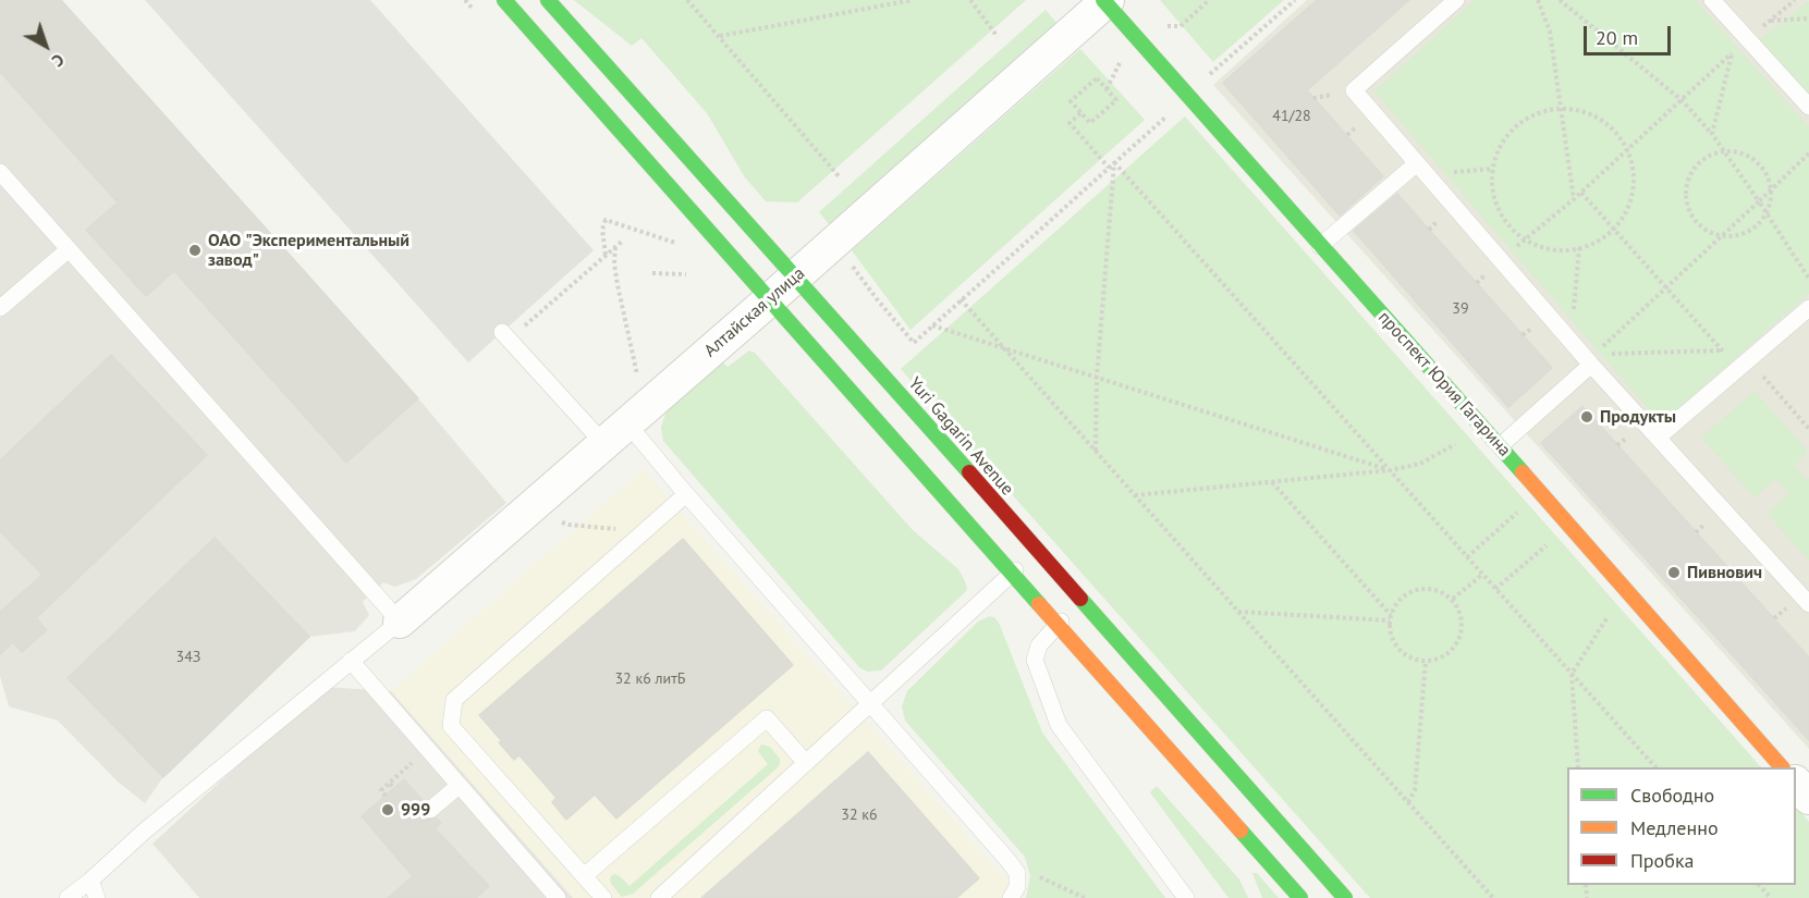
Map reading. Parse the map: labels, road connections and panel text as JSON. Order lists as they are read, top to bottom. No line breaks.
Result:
{"streets":{"main road":["проспект Юрия Гагарина","Yuri Gagarin Avenue"],"street":["Алтайская улица"]},"crossings":[["Алтайская улица","проспект Юрия Гагарина"],["Алтайская улица","Yuri Gagarin Avenue"]],"places":["ОАО \"Экспериментальный завод\"","Продукты","Пивнович","999"],"house_numbers":["41/28","39","34З","32 к6 литБ","32 к6"],"legend":["Свободно","Медленно","Пробка"],"scale_bar":"20 m","north":"bottom right"}
